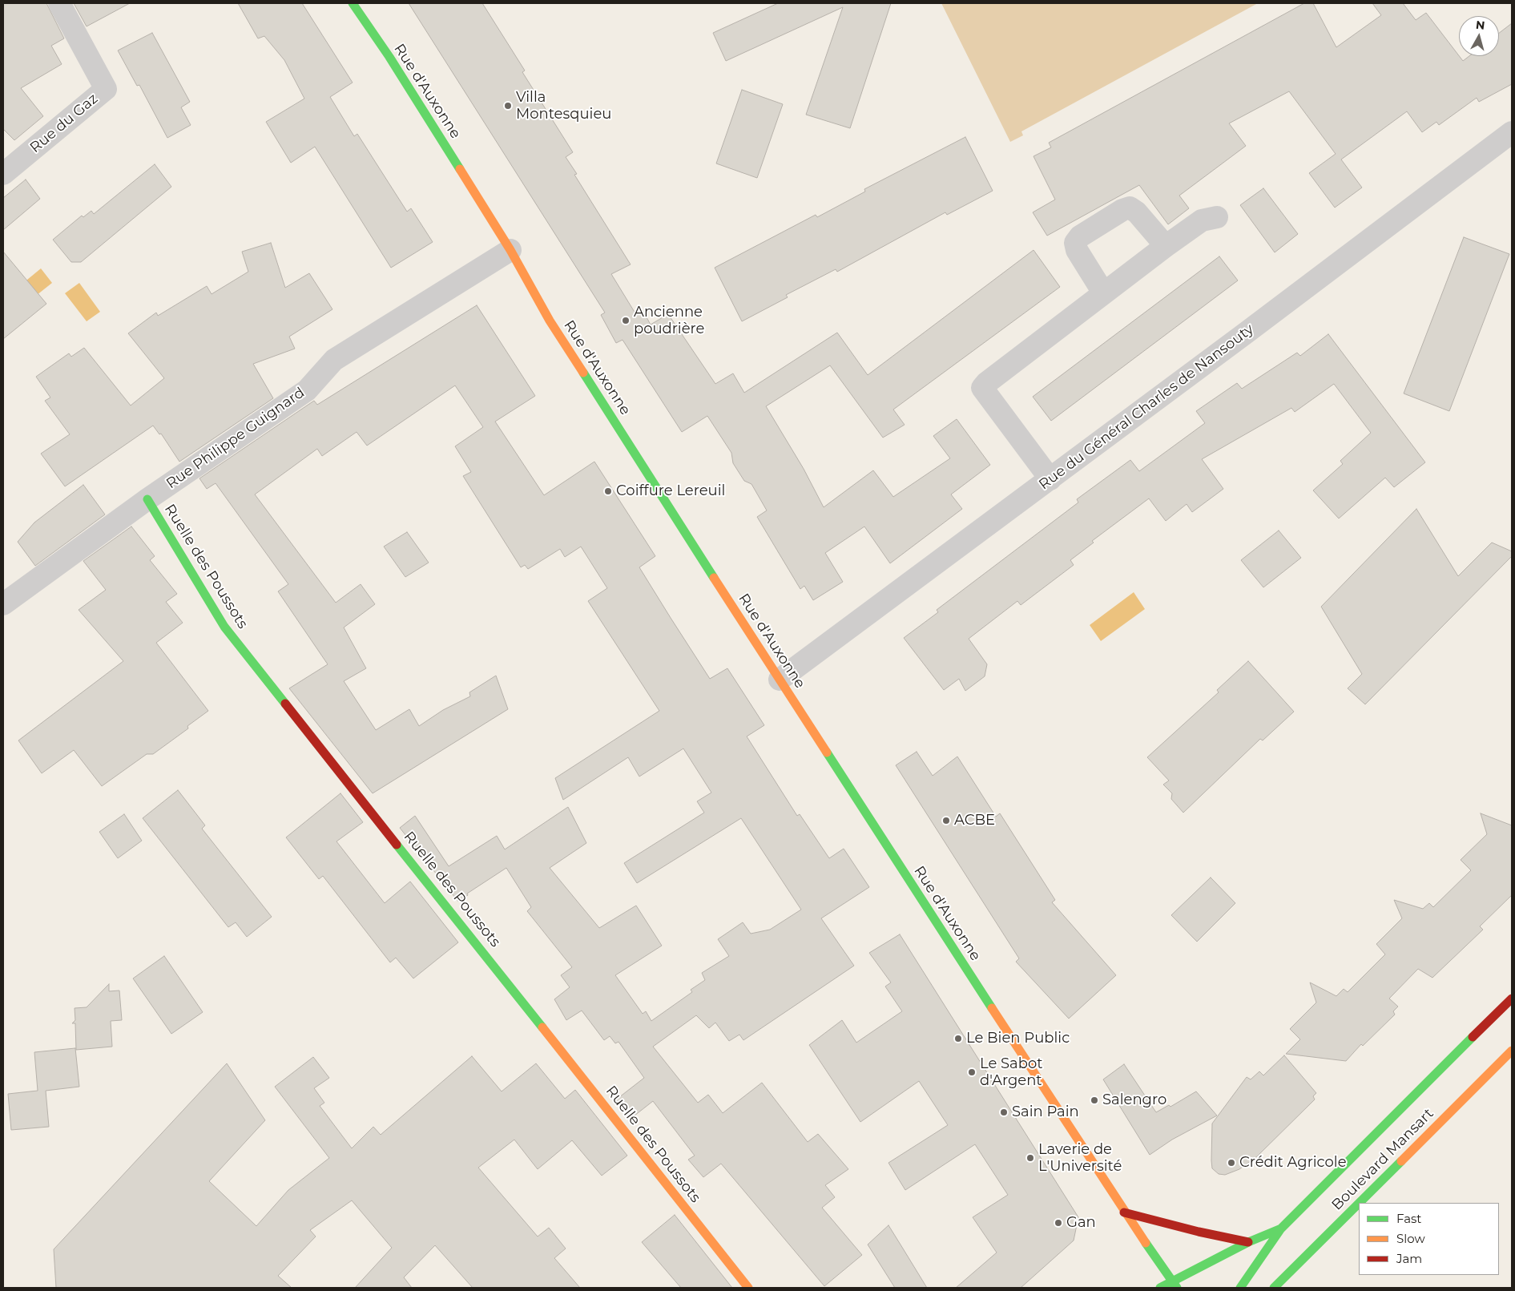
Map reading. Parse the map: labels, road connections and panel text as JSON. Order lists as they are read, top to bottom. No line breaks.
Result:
{"streets":{"main road":["Rue d'Auxonne","Ruelle des Poussots","Boulevard Mansart"],"street":["Rue du Gaz","Rue du Général Charles de Nansouty","Rue Philippe Guignard"]},"crossings":[["Rue d'Auxonne","Rue du Général Charles de Nansouty"],["Rue d'Auxonne","Rue Philippe Guignard"],["Rue Philippe Guignard","Ruelle des Poussots"]],"places":["Villa Montesquieu","Ancienne poudrière","Coiffure Lereuil","ACBE","Le Bien Public","Le Sabot d'Argent","Salengro","Sain Pain","Laverie de L'Université","Crédit Agricole","Gan"],"legend":["Fast","Slow","Jam"],"north":"top"}
